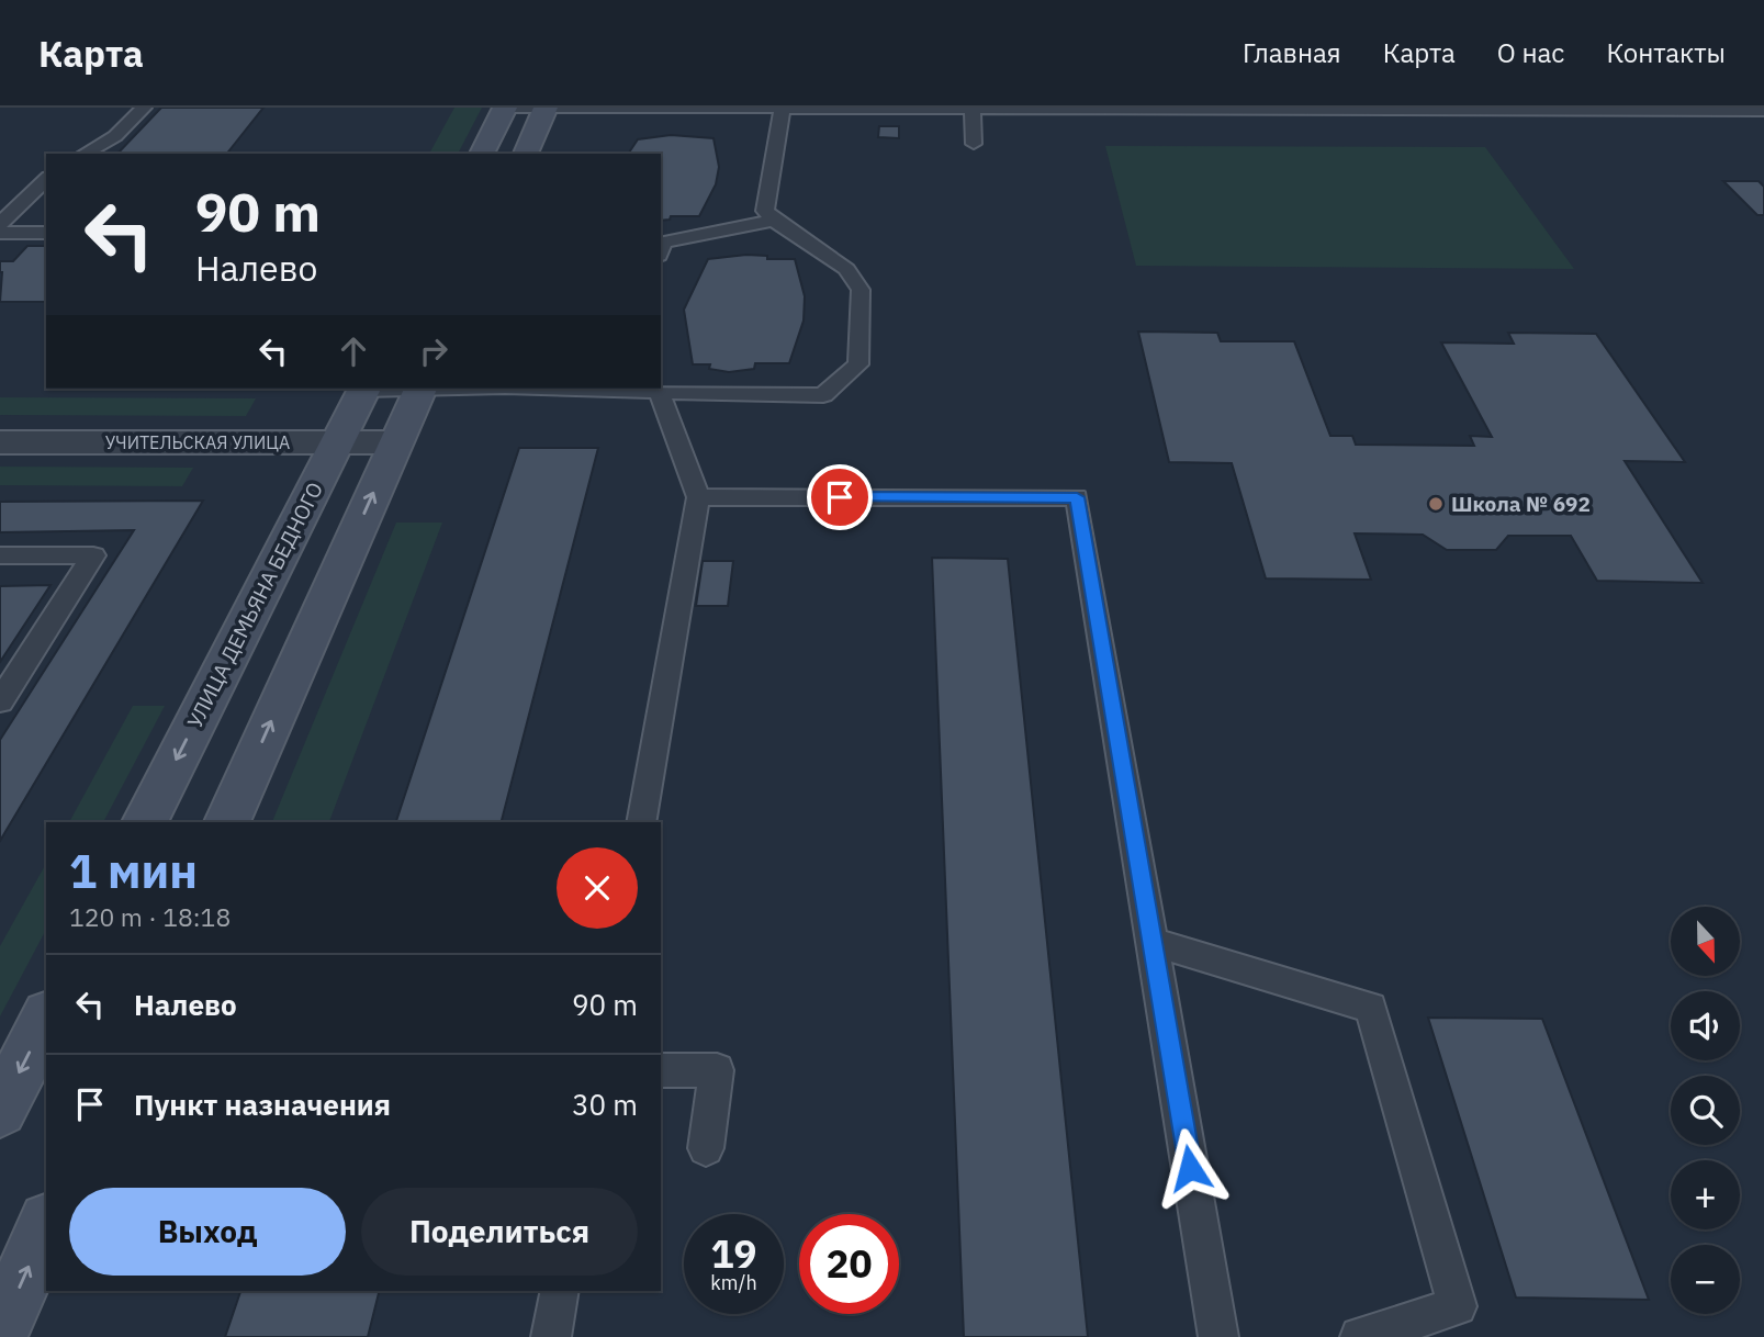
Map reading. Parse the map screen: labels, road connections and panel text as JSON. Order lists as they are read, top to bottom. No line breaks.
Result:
{"streets":{"street":["УЧИТЕЛЬСКАЯ УЛИЦА","УЛИЦА ДЕМЬЯНА БЕДНОГО"]},"crossings":[["УЧИТЕЛЬСКАЯ УЛИЦА","УЛИЦА ДЕМЬЯНА БЕДНОГО"]],"places":["Школа № 692"],"north":"bottom","page":{"header":"Карта","nav":["Главная","Карта","О нас","Контакты"],"turn":["90 m","Налево"],"heading":["1 мин","120 m · 18:18"],"map_buttons":["+","−"],"list":[{"name":"Налево","value":"90 m"},{"name":"Пункт назначения","value":"30 m"}],"buttons":["Выход","Поделиться"],"speed":"19 km/h","limit":"20"}}
